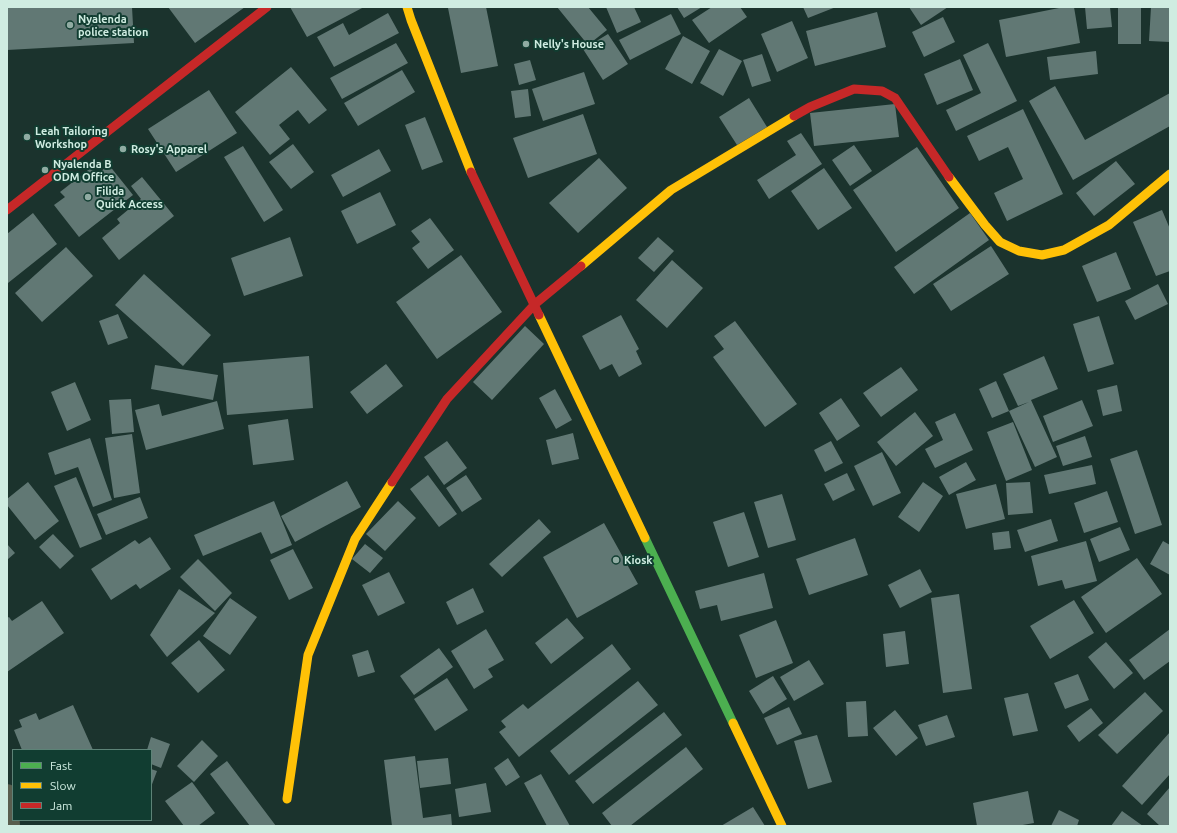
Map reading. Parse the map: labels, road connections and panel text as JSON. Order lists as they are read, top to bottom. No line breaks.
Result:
{"places":["Nyalenda police station","Nelly's House","Leah Tailoring Workshop","Rosy's Apparel","Nyalenda B ODM Office","Filida Quick Access","Kiosk"],"legend":["Fast","Slow","Jam"]}
